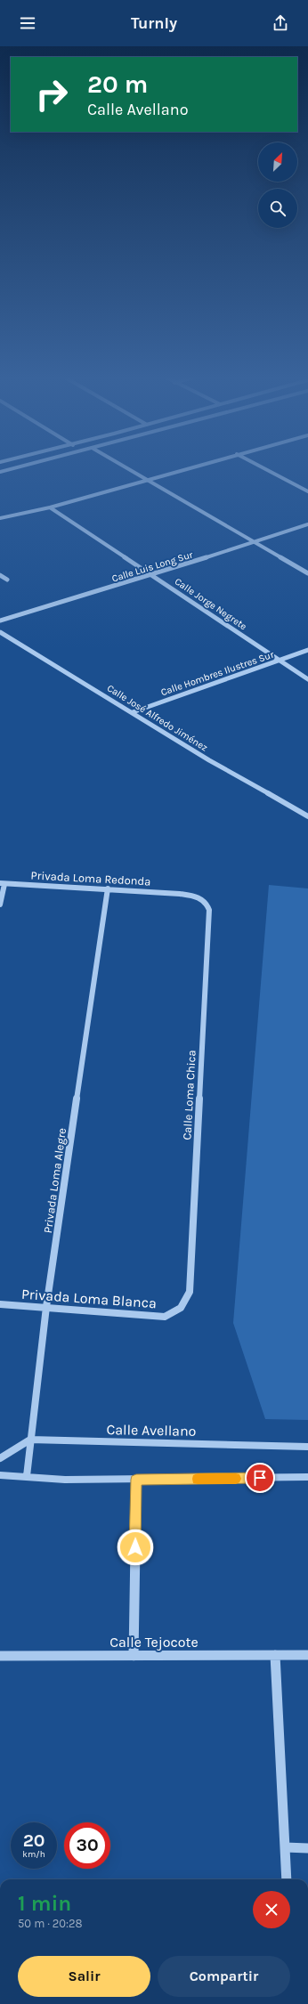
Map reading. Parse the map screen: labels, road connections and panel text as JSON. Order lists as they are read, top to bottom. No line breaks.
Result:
{"streets":{"street":["Calle Luis Long Sur","Calle Jorge Negrete","Calle Hombres Ilustres Sur","Calle José Alfredo Jiménez","Privada Loma Redonda","Calle Loma Chica","Privada Loma Alegre","Privada Loma Blanca","Calle Avellano","Calle Tejocote"]},"crossings":[["Calle Luis Long Sur","Calle Jorge Negrete"],["Calle Jorge Negrete","Calle Hombres Ilustres Sur"],["Calle Hombres Ilustres Sur","Calle José Alfredo Jiménez"],["Privada Loma Redonda","Calle Loma Chica"],["Privada Loma Redonda","Privada Loma Alegre"],["Calle Loma Chica","Privada Loma Blanca"],["Privada Loma Alegre","Privada Loma Blanca"],["Privada Loma Alegre","Calle Avellano"]],"north":"top right","page":{"header":"Turnly","turn":["20 m","Calle Avellano"],"speed":"20 km/h","limit":"30","heading":["1 min","50 m · 20:28"],"buttons":["Salir","Compartir"]}}
